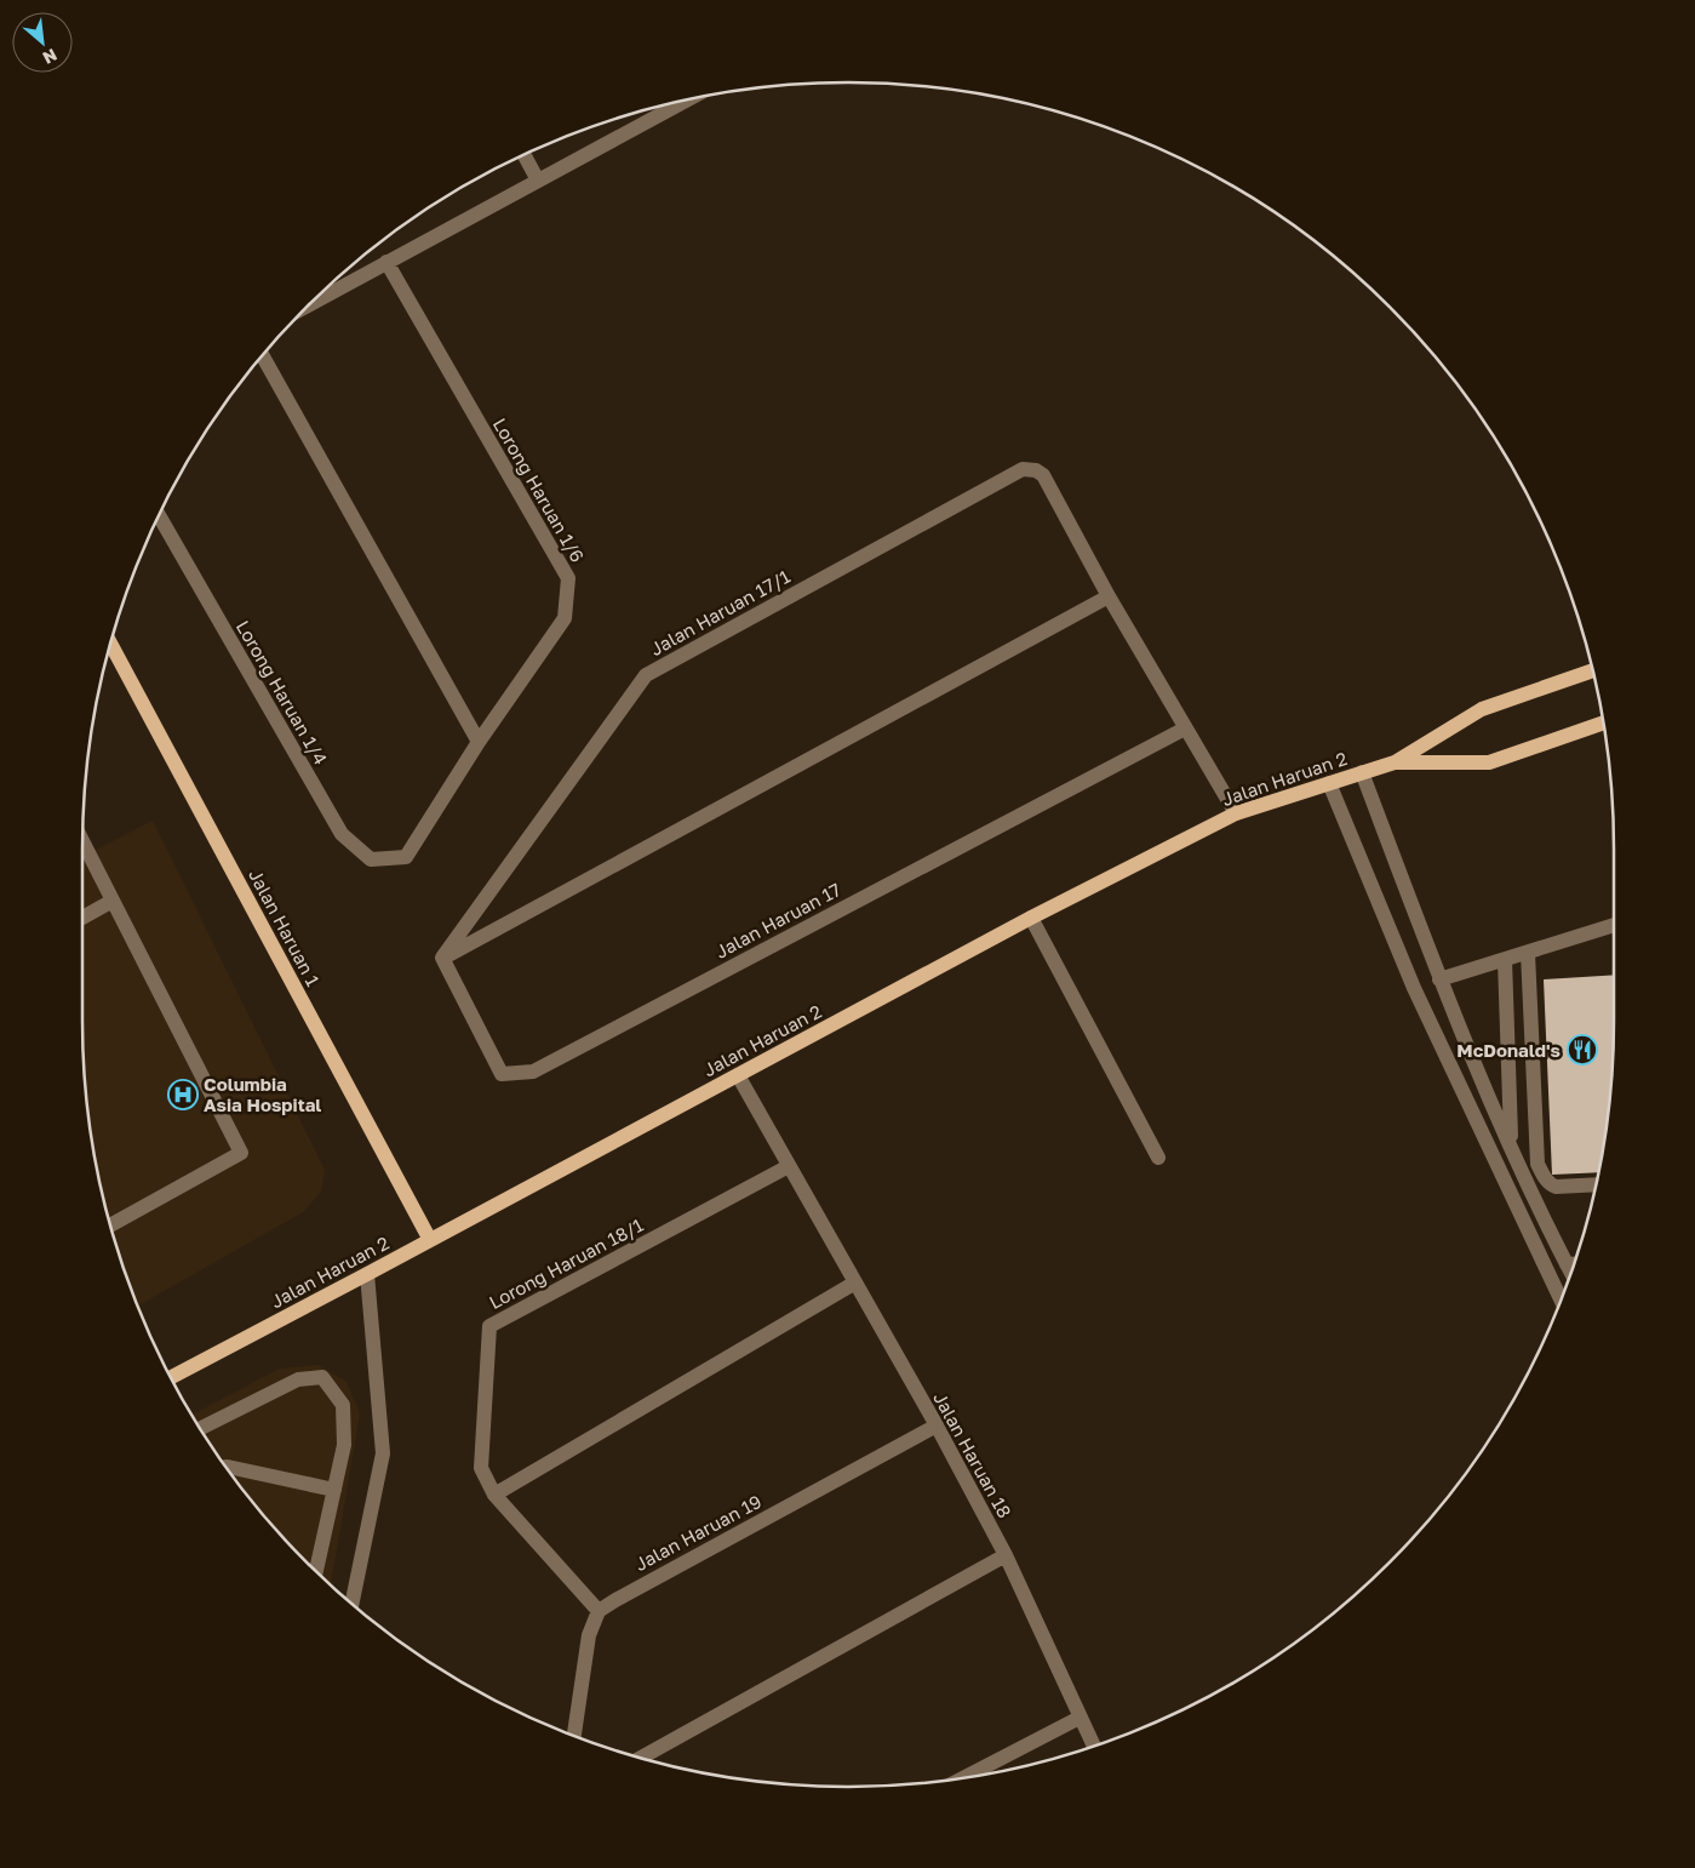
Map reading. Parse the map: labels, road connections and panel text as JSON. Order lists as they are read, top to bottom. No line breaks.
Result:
{"streets":{"main road":["Jalan Haruan 2","Jalan Haruan 1"],"street":["Lorong Haruan 1/6","Jalan Haruan 17/1","Lorong Haruan 1/4","Jalan Haruan 17","Lorong Haruan 18/1","Jalan Haruan 18","Jalan Haruan 19"]},"crossings":[["Lorong Haruan 1/6","Lorong Haruan 1/4"],["Jalan Haruan 17/1","Jalan Haruan 17"],["Jalan Haruan 2","Jalan Haruan 1"],["Jalan Haruan 2","Jalan Haruan 18"],["Lorong Haruan 18/1","Jalan Haruan 18"],["Lorong Haruan 18/1","Jalan Haruan 19"],["Jalan Haruan 18","Jalan Haruan 19"]],"places":{"restaurant":["McDonald's"],"hospital":["Columbia Asia Hospital"]},"north":"bottom right"}
